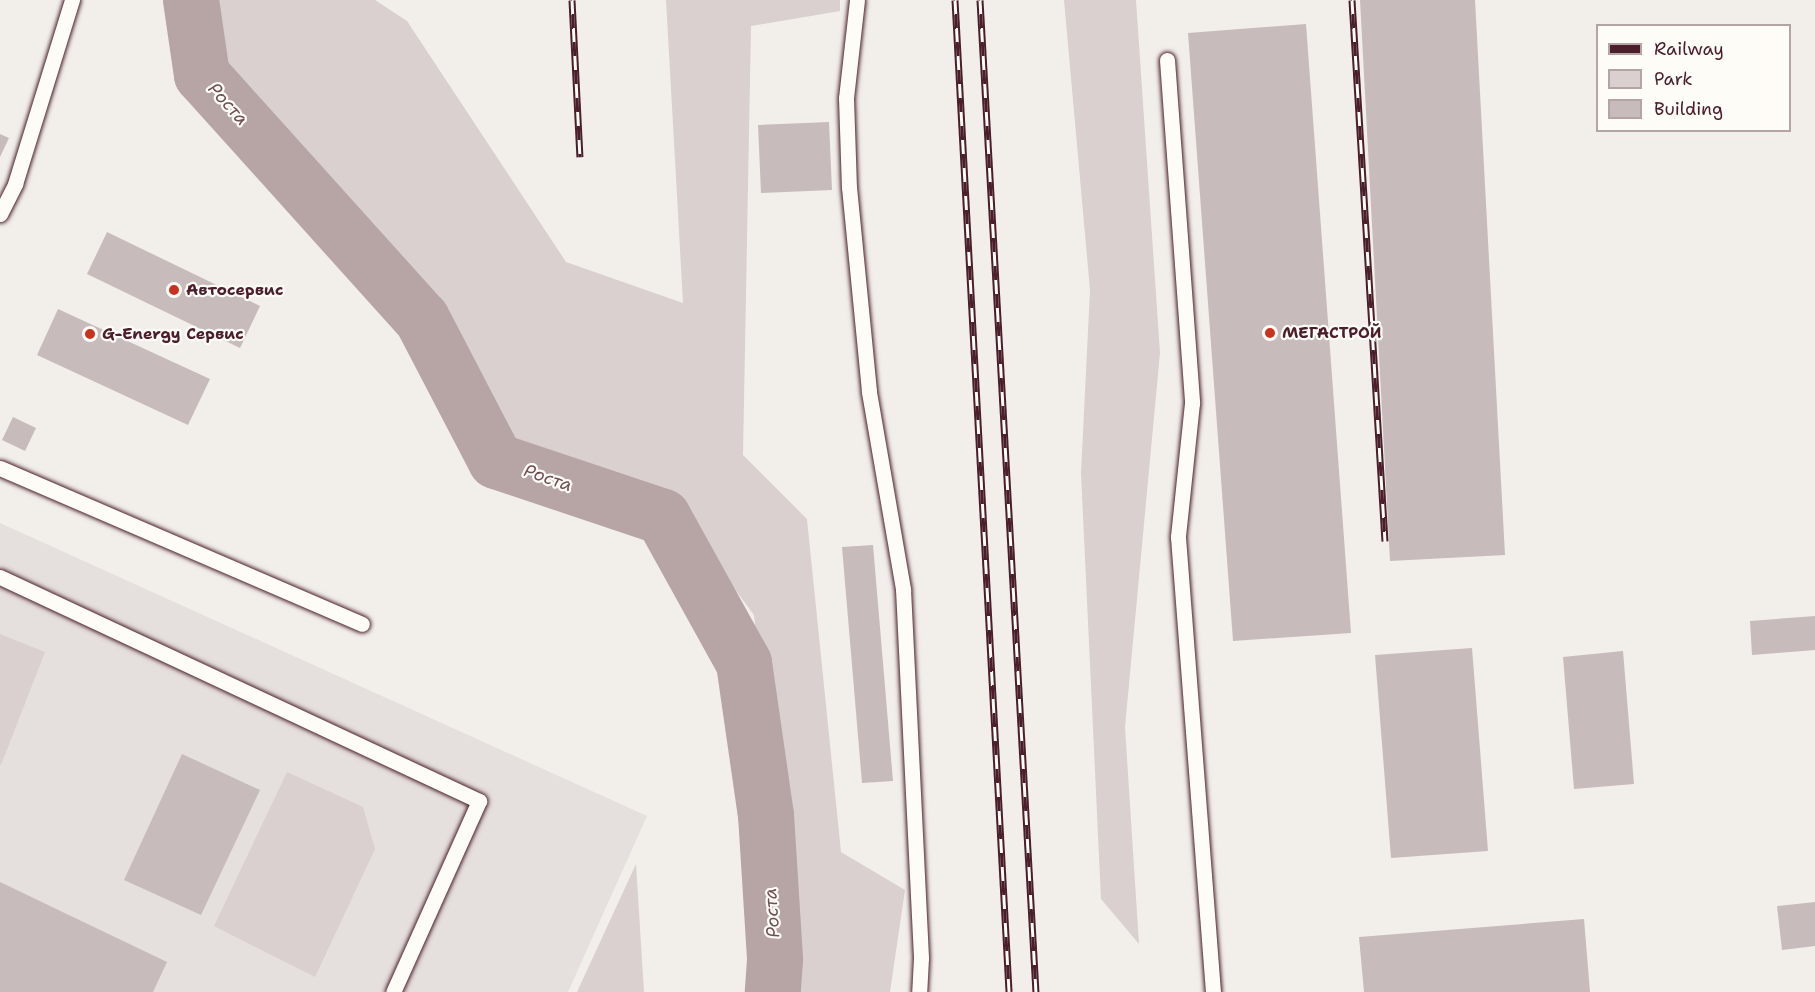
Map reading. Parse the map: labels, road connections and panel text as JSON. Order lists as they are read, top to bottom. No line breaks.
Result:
{"water":["Роста"],"places":["Автосервис","МЕГАСТРОЙ","G-Energy Сервис"],"legend":["Railway","Park","Building"]}
